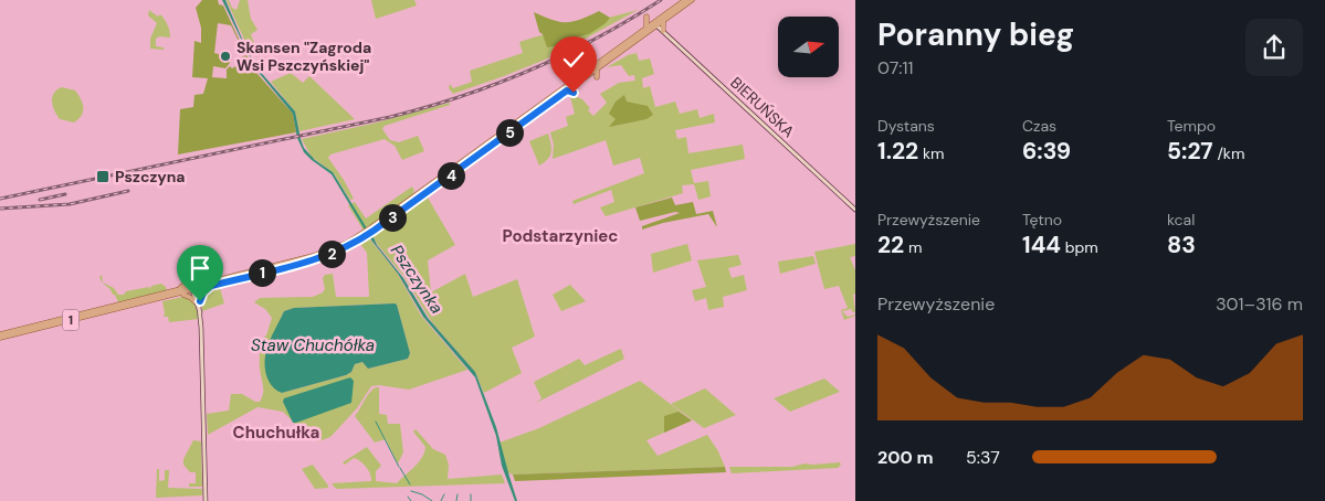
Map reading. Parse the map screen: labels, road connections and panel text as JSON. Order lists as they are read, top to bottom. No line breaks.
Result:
{"streets":{"main road":["BIERUŃSKA","1"]},"crossings":[["BIERUŃSKA","1"]],"districts":["Podstarzyniec","Chuchułka"],"water":["Pszczynka","Staw Chuchółka"],"places":{"other":["Skansen \"Zagroda Wsi Pszczyńskiej\""],"transit":["Pszczyna"]},"north":"right","page":{"heading":["Poranny bieg","07:11"],"stats":[["Dystans","1.22 km"],["Czas","6:39"],["Tempo","5:27 /km"],["Przewyższenie","22 m"],["Tętno","144 bpm"],["kcal","83"]],"pins":["5","4","3","2","1"],"chart":["Przewyższenie","301–316 m"],"list":[{"name":"200 m","note":"5:37"}]}}
